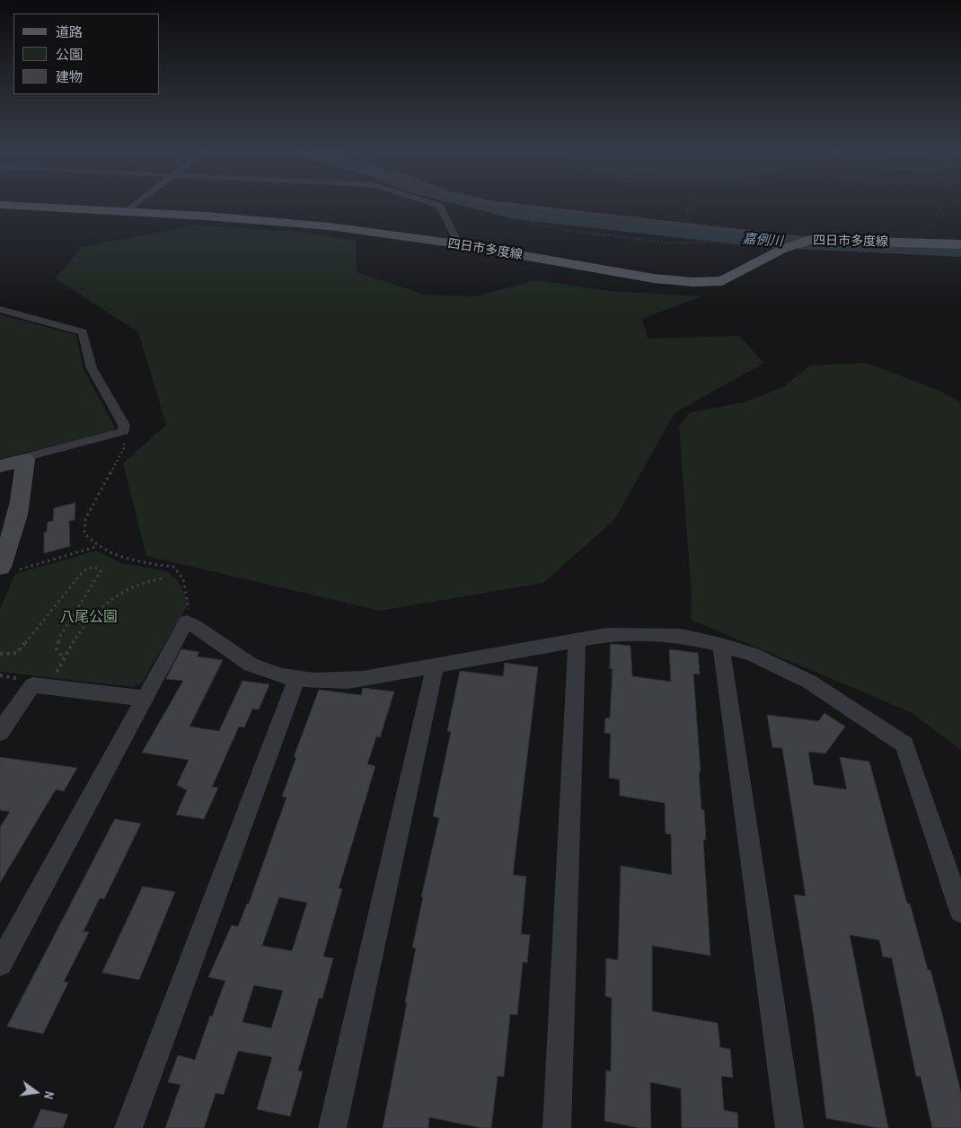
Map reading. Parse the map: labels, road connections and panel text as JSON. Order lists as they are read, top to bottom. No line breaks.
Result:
{"streets":{"main road":["四日市多度線"]},"water":["嘉例川"],"parks":["八尾公園"],"legend":["道路","公園","建物"],"north":"right"}
